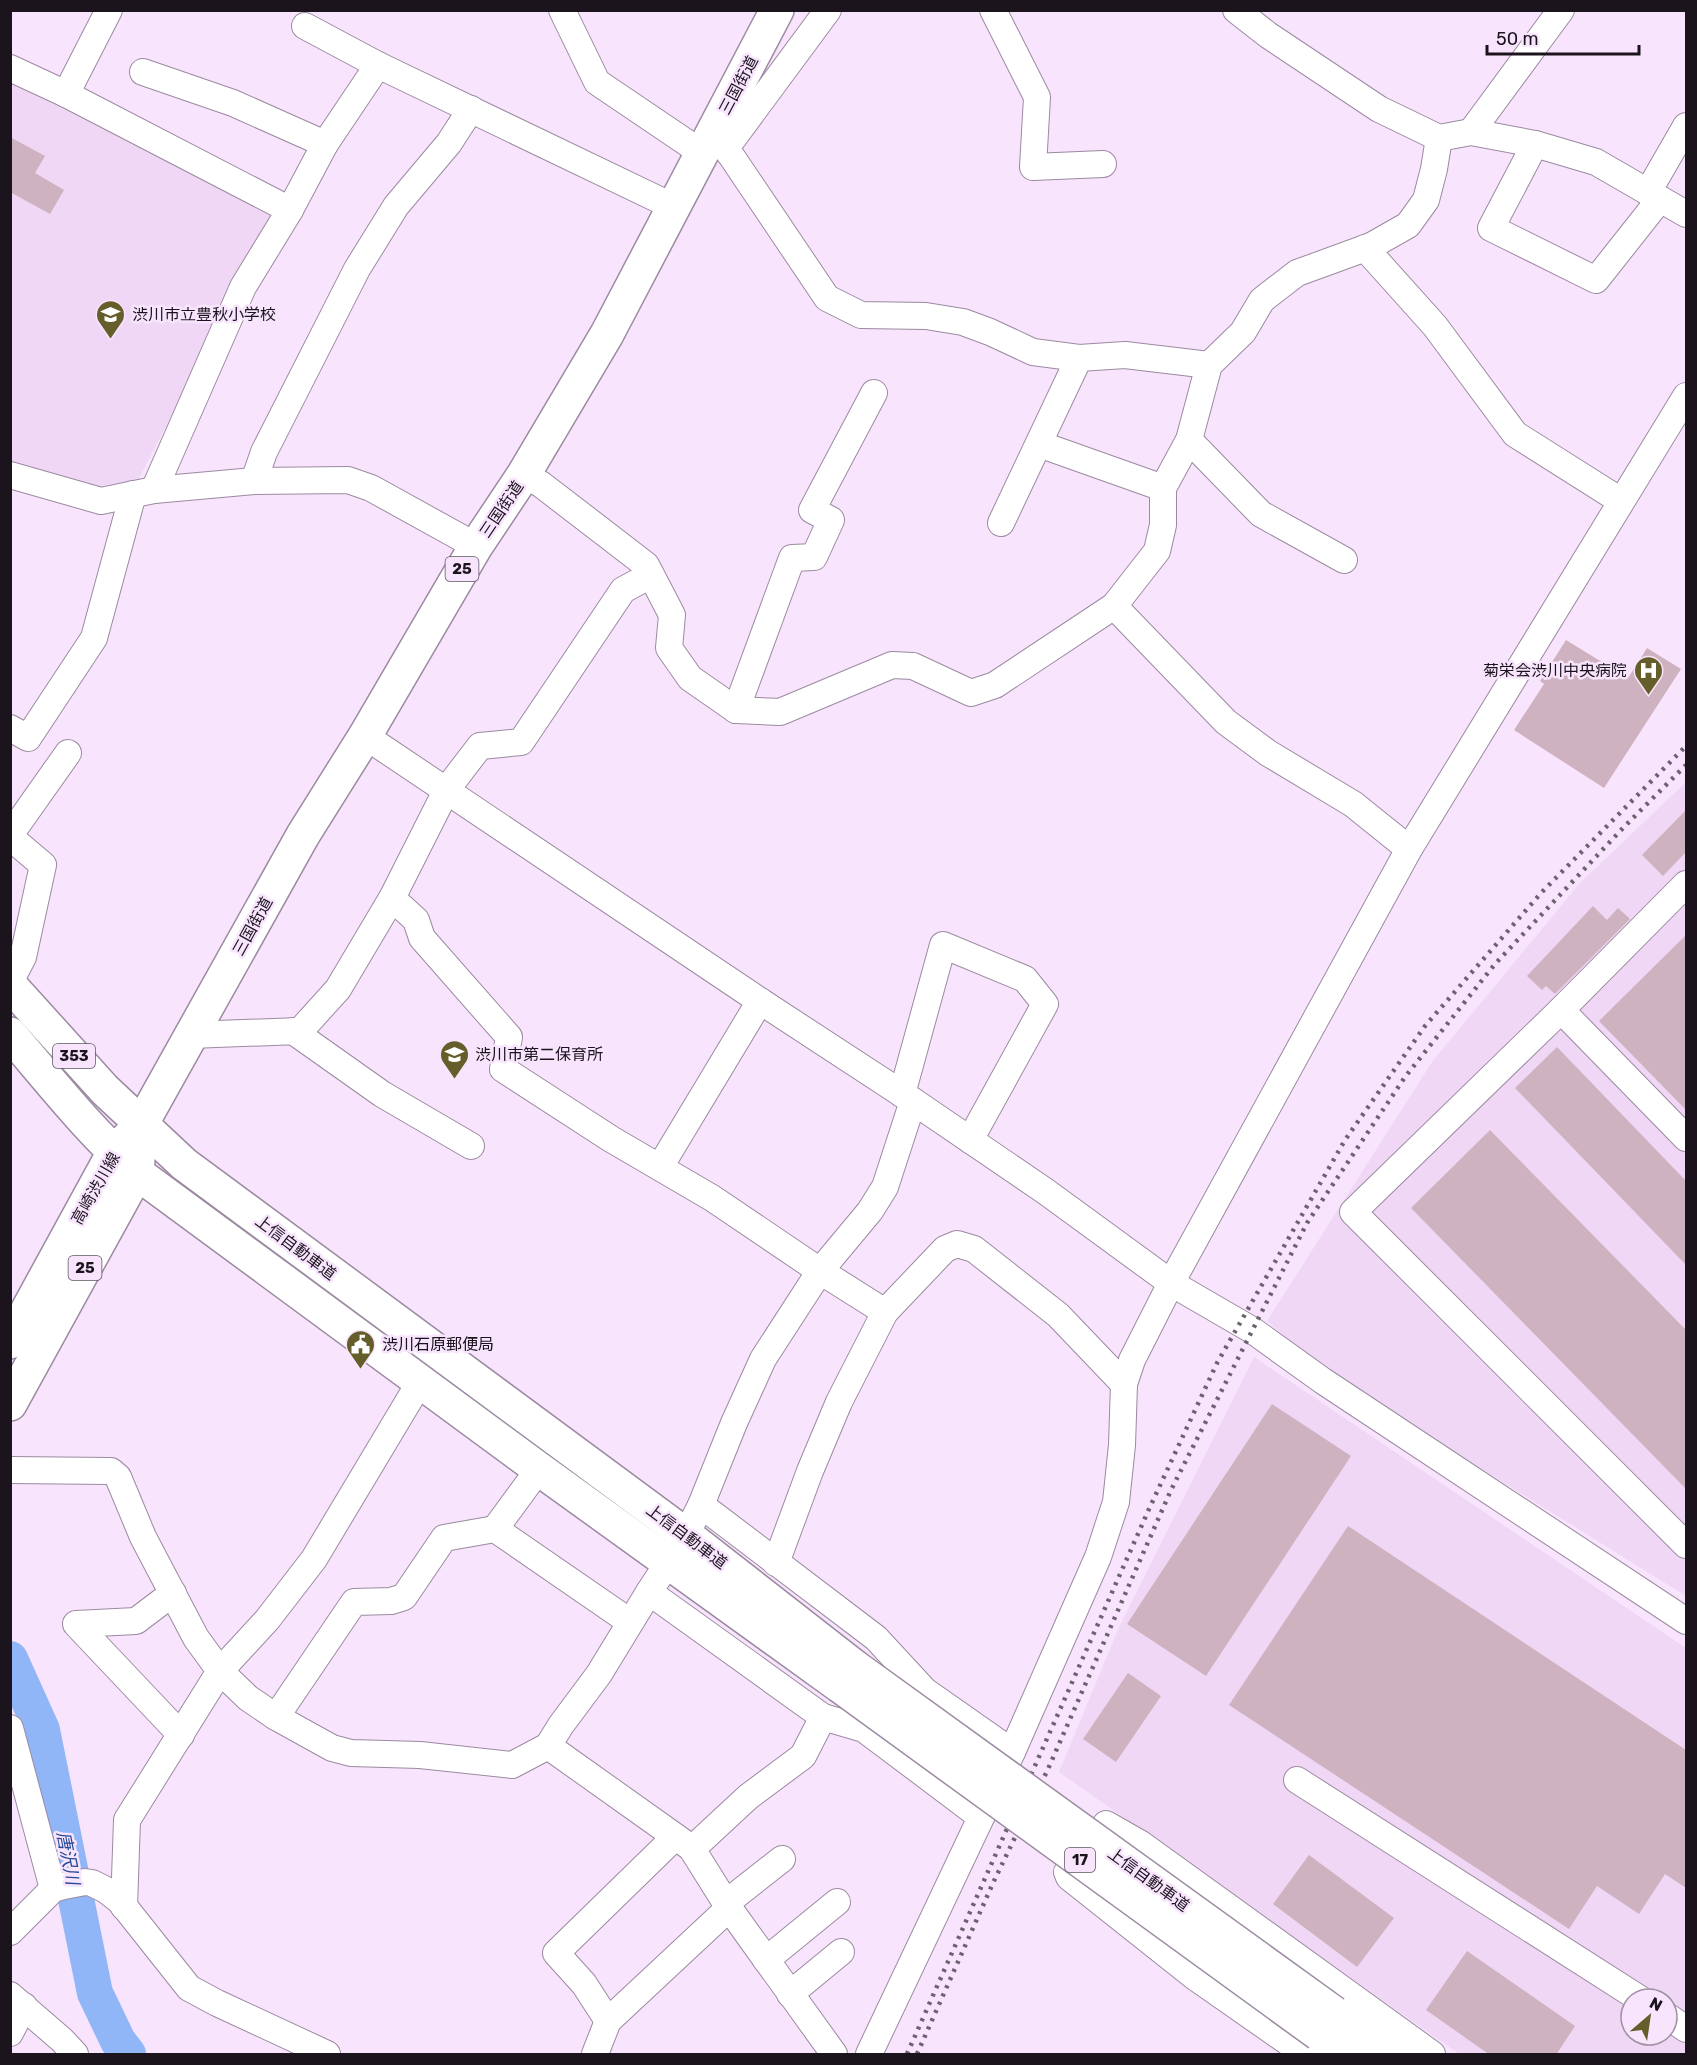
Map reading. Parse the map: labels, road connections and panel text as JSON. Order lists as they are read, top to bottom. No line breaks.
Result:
{"streets":{"main road":["三国街道","25","353","高崎渋川線","上信自動車道","17"]},"crossings":[["三国街道","高崎渋川線"],["三国街道","上信自動車道"],["高崎渋川線","上信自動車道"]],"water":["唐沢川"],"places":{"school or university":["渋川市立豊秋小学校","渋川市第二保育所"],"hospital":["菊栄会渋川中央病院"],"public building":["渋川石原郵便局"]},"scale_bar":"50 m","north":"top right"}
